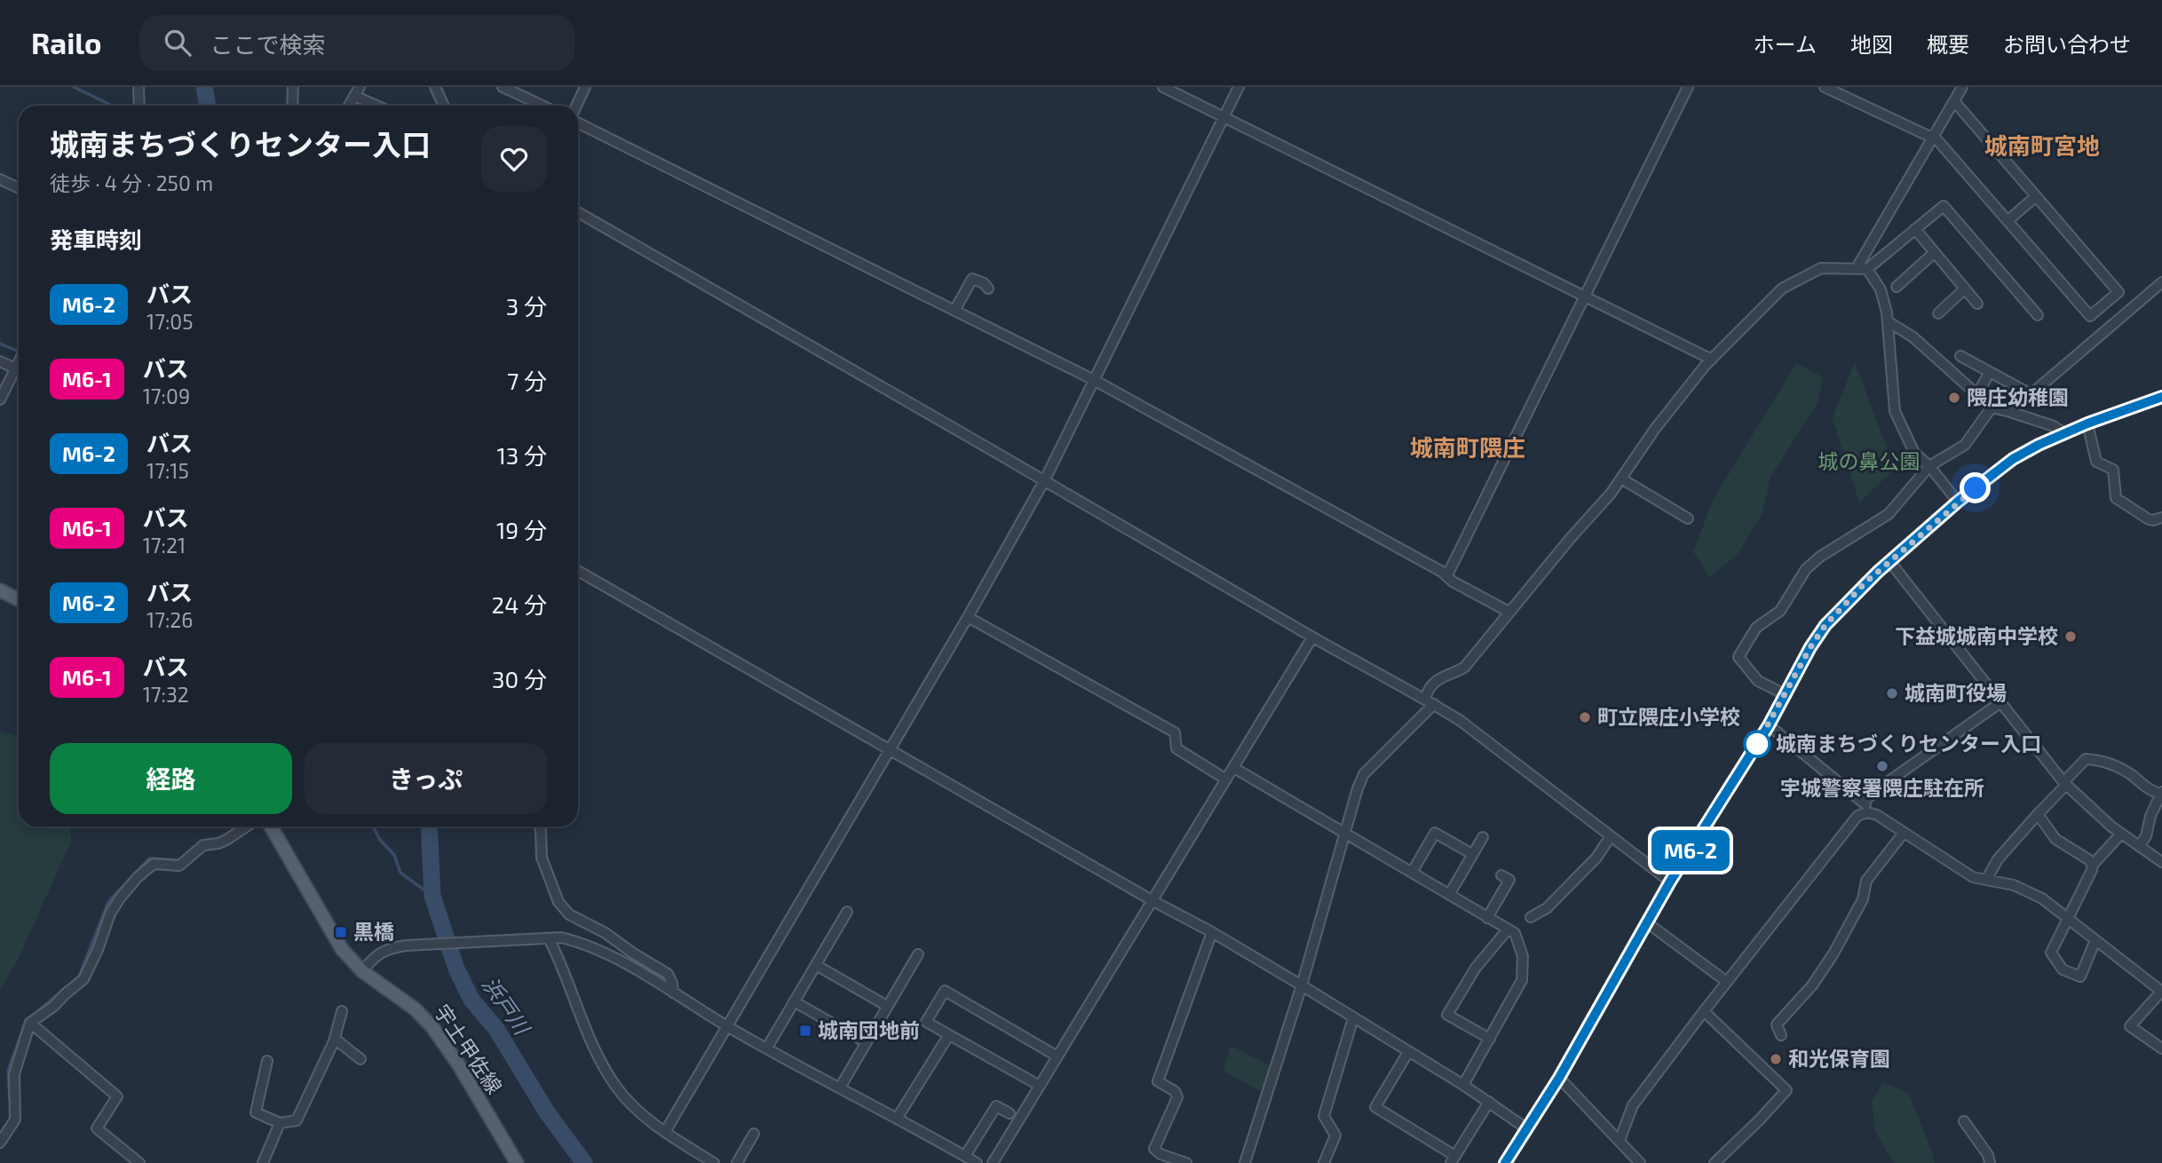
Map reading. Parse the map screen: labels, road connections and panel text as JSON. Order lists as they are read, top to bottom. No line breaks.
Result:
{"streets":{"main road":["宇土甲佐線"]},"districts":["城南町宮地","城南町隈庄"],"water":["浜戸川"],"parks":["城の鼻公園"],"places":{"other":["隈庄幼稚園","下益城城南中学校","城南町役場","町立隈庄小学校","城南まちづくりセンター入口","宇城警察署隈庄駐在所","和光保育園"],"transit":["黒橋","城南団地前"]},"lines":["bus line M6-2"],"page":{"header":"Railo","search":"ここで検索","nav":["ホーム","地図","概要","お問い合わせ"],"on_map":"M6-2","heading":[["城南まちづくりセンター入口","徒歩 · 4 分 · 250 m"],"発車時刻"],"list":[{"mark":"M6-2","name":"バス","note":"17:05","value":"3 分"},{"mark":"M6-1","name":"バス","note":"17:09","value":"7 分"},{"mark":"M6-2","name":"バス","note":"17:15","value":"13 分"},{"mark":"M6-1","name":"バス","note":"17:21","value":"19 分"},{"mark":"M6-2","name":"バス","note":"17:26","value":"24 分"},{"mark":"M6-1","name":"バス","note":"17:32","value":"30 分"}],"buttons":["経路","きっぷ"]}}
